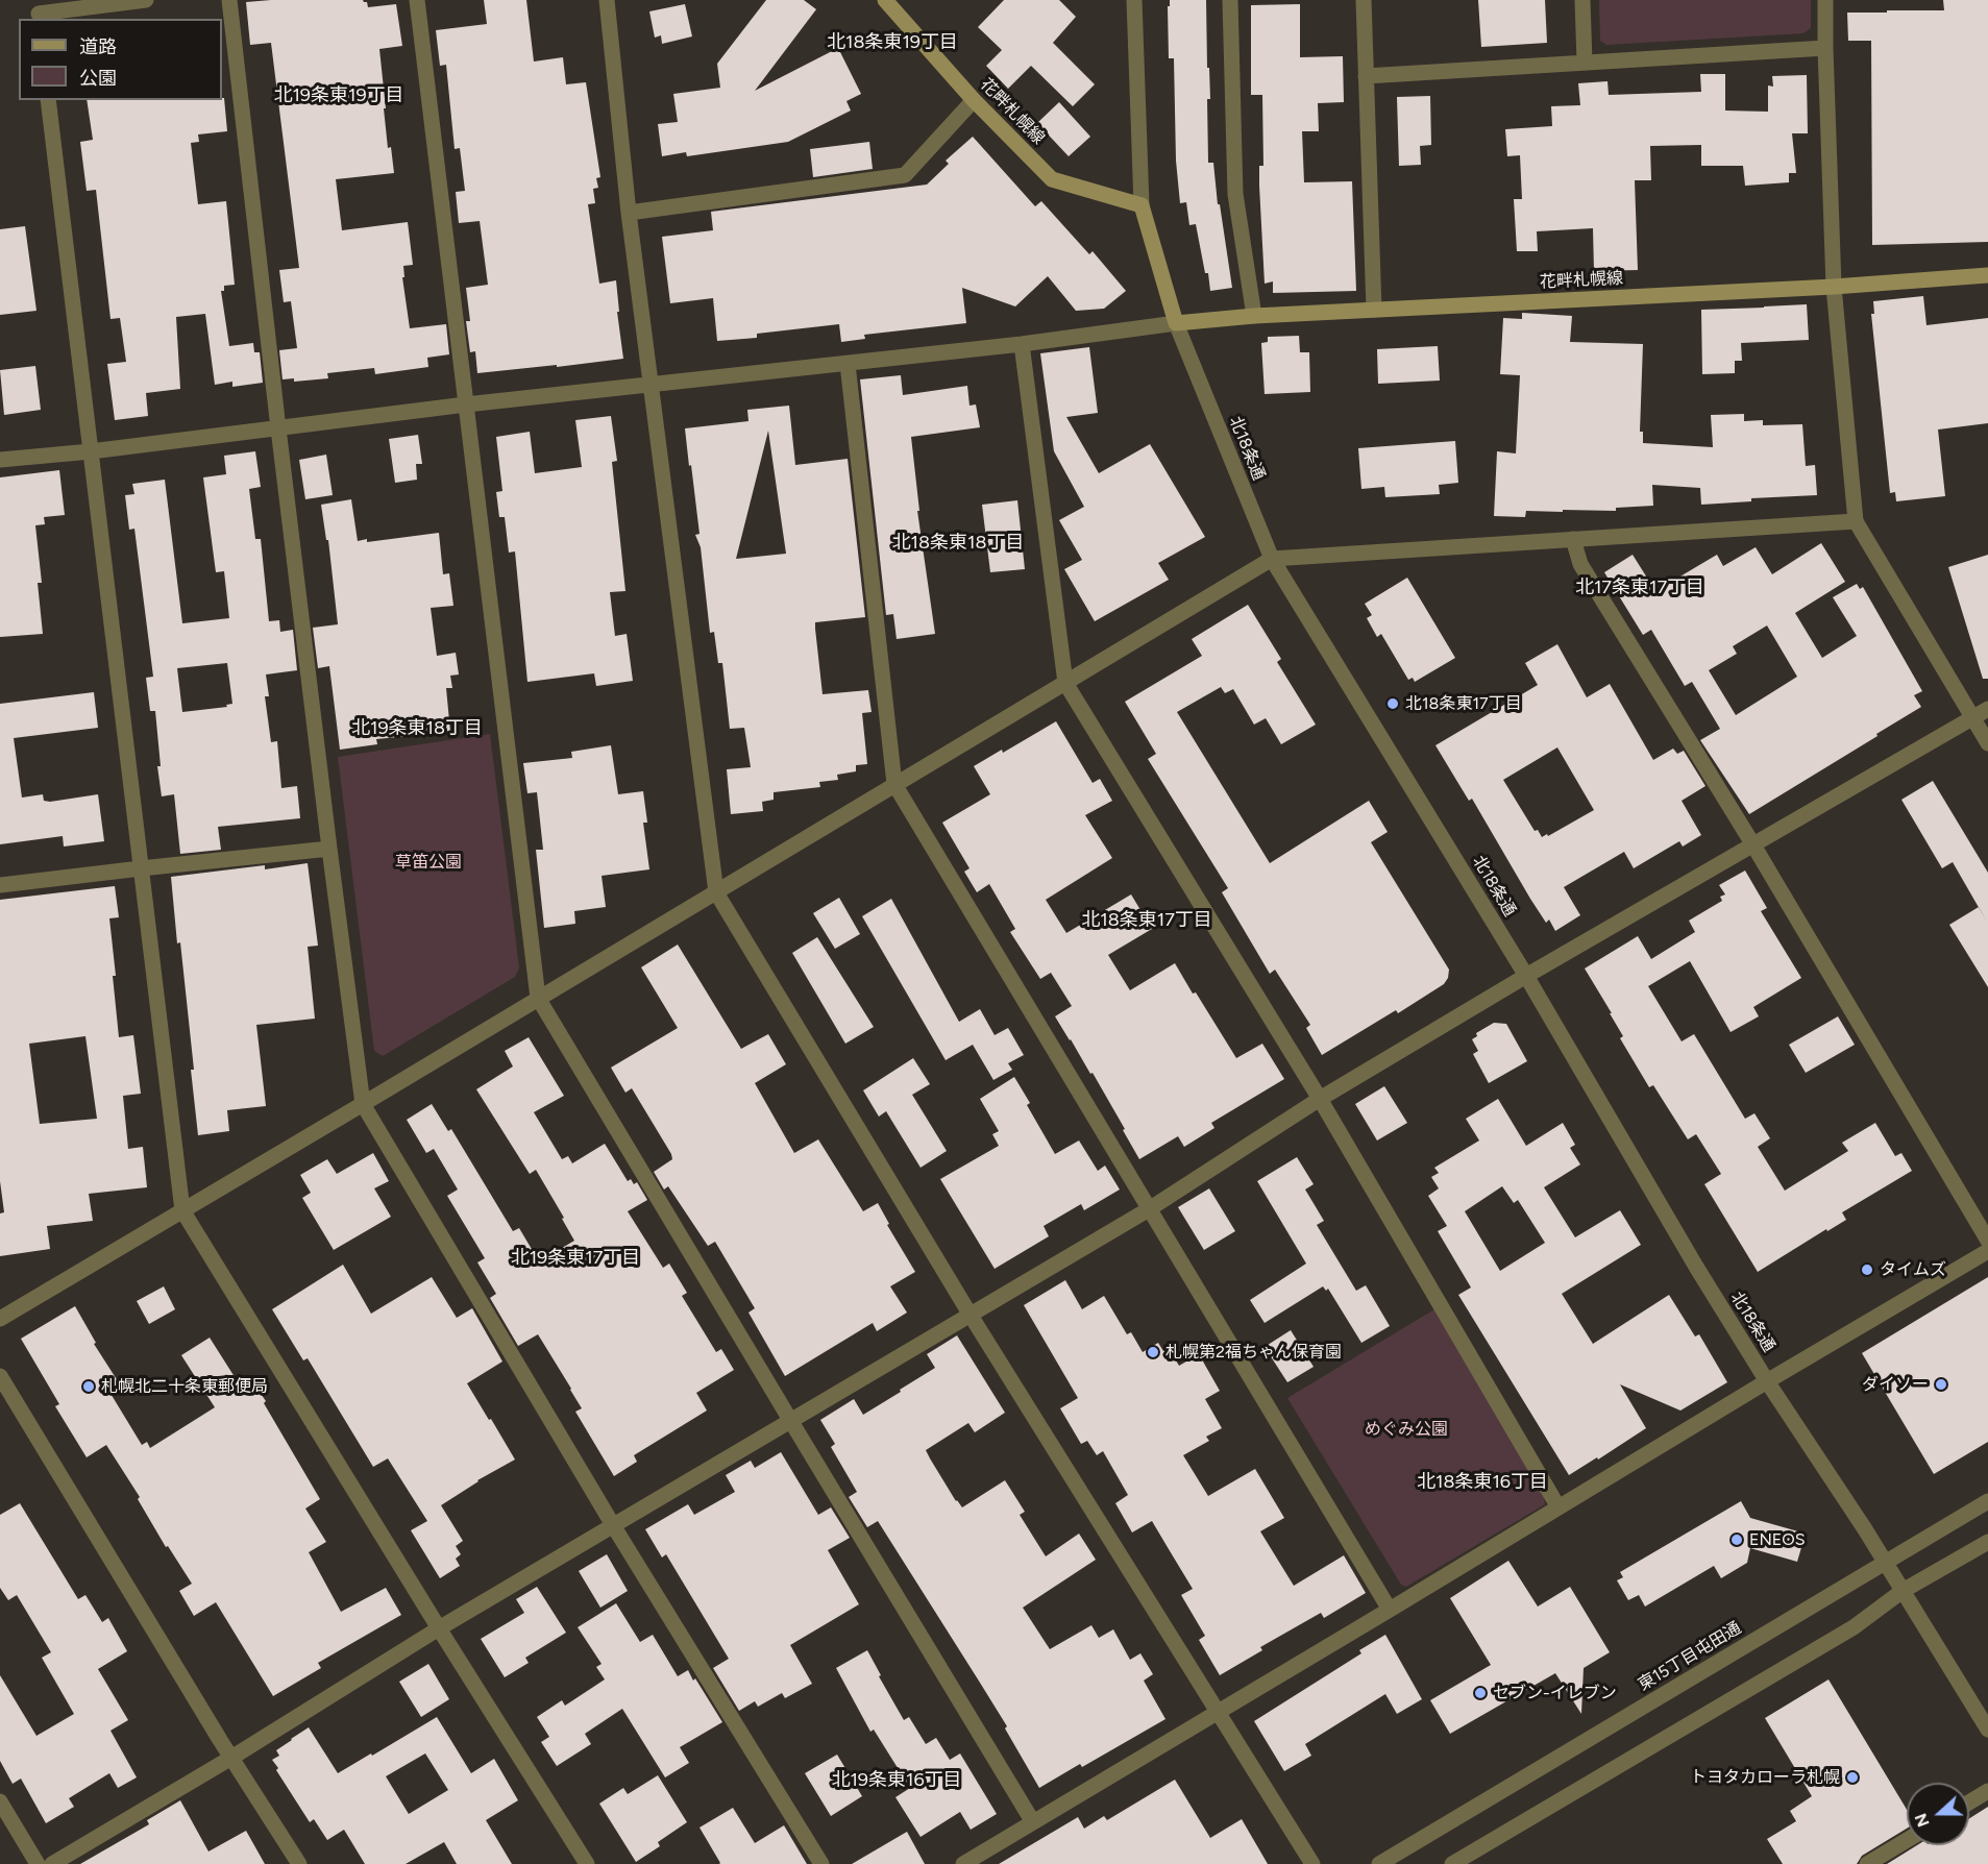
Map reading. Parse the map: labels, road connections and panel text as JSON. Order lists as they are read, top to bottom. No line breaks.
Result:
{"streets":{"main road":["花畔札幌線","北18条通"],"street":["東15丁目屯田通"]},"crossings":[["花畔札幌線","北18条通"],["北18条通","東15丁目屯田通"]],"districts":["北18条東19丁目","北19条東19丁目","北18条東18丁目","北17条東17丁目","北19条東18丁目","北18条東17丁目","北19条東17丁目","北18条東16丁目","北19条東16丁目"],"parks":["草笛公園","めぐみ公園"],"places":["北18条東17丁目","タイムズ","札幌第2福ちゃん保育園","ダイソー","札幌北二十条東郵便局","ENEOS","セブン-イレブン","トヨタカローラ札幌"],"legend":["道路","公園"],"north":"left"}
